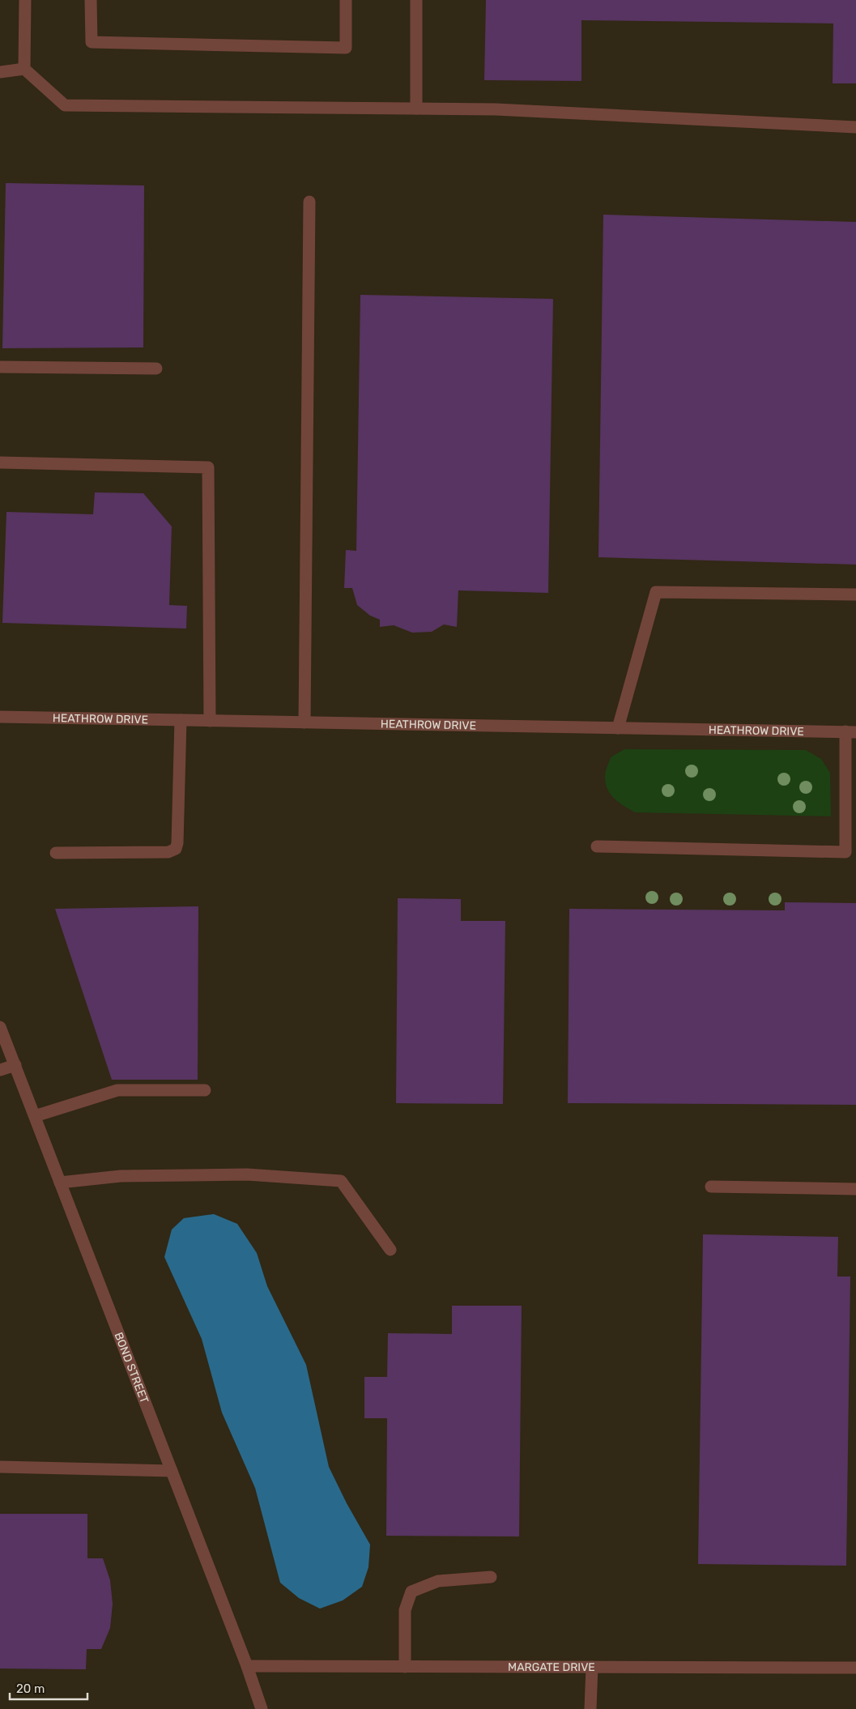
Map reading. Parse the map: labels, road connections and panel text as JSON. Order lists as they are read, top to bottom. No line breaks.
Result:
{"streets":{"street":["HEATHROW DRIVE","BOND STREET","MARGATE DRIVE"]},"crossings":[["BOND STREET","MARGATE DRIVE"]],"scale_bar":"20 m"}
